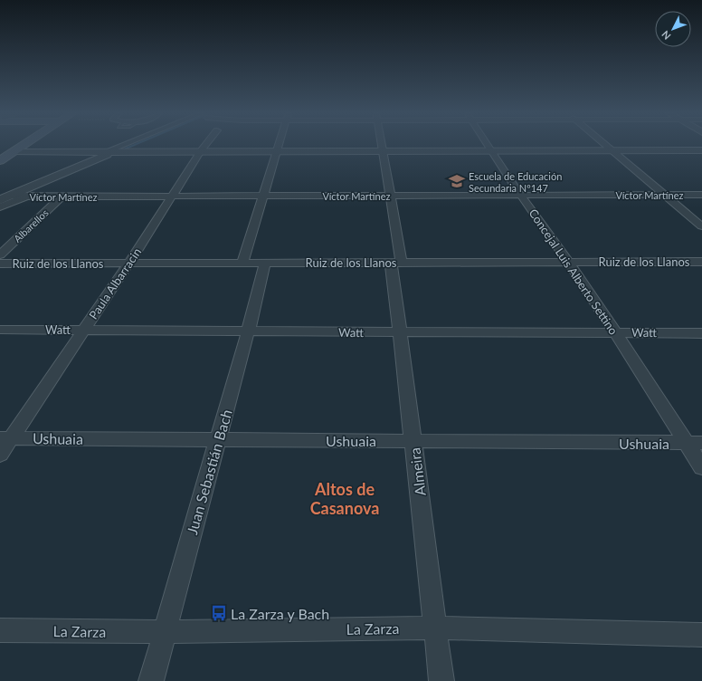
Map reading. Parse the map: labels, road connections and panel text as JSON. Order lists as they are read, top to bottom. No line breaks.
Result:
{"streets":{"street":["Víctor Martínez","Albarellos","Ruiz de los Llanos","Concejal Luis Alberto Settino","Paula Albarracin","Watt","Ushuaia","Juan Sebastián Bach","Almeira","La Zarza"]},"crossings":[["Víctor Martínez","Albarellos"],["Víctor Martínez","Concejal Luis Alberto Settino"],["Víctor Martínez","Paula Albarracin"],["Víctor Martínez","Almeira"],["Ruiz de los Llanos","Concejal Luis Alberto Settino"],["Ruiz de los Llanos","Paula Albarracin"],["Ruiz de los Llanos","Juan Sebastián Bach"],["Ruiz de los Llanos","Almeira"],["Concejal Luis Alberto Settino","Watt"],["Concejal Luis Alberto Settino","Ushuaia"],["Paula Albarracin","Watt"],["Paula Albarracin","Ushuaia"],["Watt","Juan Sebastián Bach"],["Watt","Almeira"],["Ushuaia","Juan Sebastián Bach"],["Ushuaia","Almeira"],["Juan Sebastián Bach","La Zarza"],["Almeira","La Zarza"]],"districts":["Altos de Casanova"],"places":{"school or university":["Escuela de Educación Secundaria Nº147"],"bus stop":["La Zarza y Bach"]},"north":"bottom left"}
